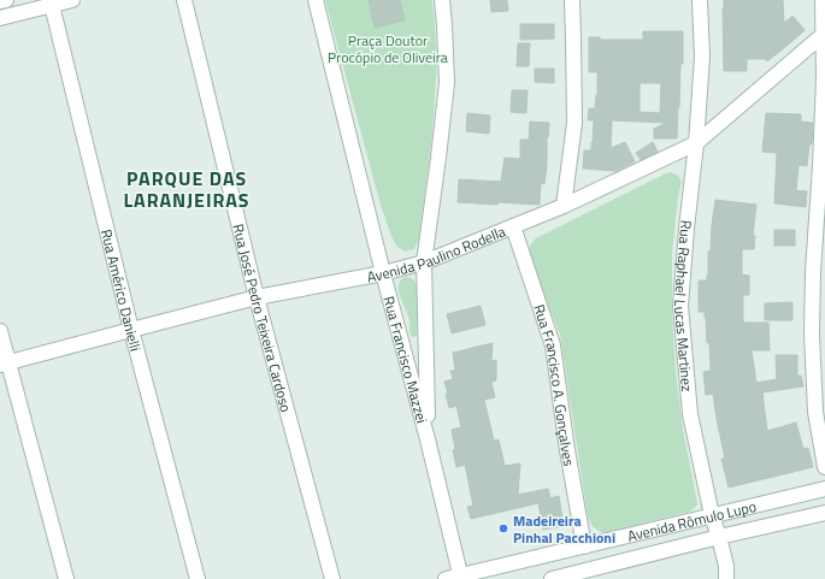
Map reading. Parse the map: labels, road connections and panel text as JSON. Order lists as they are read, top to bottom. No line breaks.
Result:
{"streets":{"street":["Avenida Paulino Rodella","Rua Américo Danielli","Rua Raphael Lucas Martinez","Rua José Pedro Teixeira Cardoso","Rua Francisco Mazzei","Rua Francisco A. Gonçalves","Avenida Rômulo Lupo"]},"crossings":[["Avenida Paulino Rodella","Rua Américo Danielli"],["Avenida Paulino Rodella","Rua Raphael Lucas Martinez"],["Avenida Paulino Rodella","Rua José Pedro Teixeira Cardoso"],["Avenida Paulino Rodella","Rua Francisco Mazzei"],["Avenida Paulino Rodella","Rua Francisco A. Gonçalves"],["Rua Raphael Lucas Martinez","Avenida Rômulo Lupo"],["Rua Francisco Mazzei","Avenida Rômulo Lupo"],["Rua Francisco A. Gonçalves","Avenida Rômulo Lupo"]],"districts":["PARQUE DAS LARANJEIRAS"],"parks":["Praça Doutor Procópio de Oliveira"],"places":["Madeireira Pinhal Pacchioni"]}
